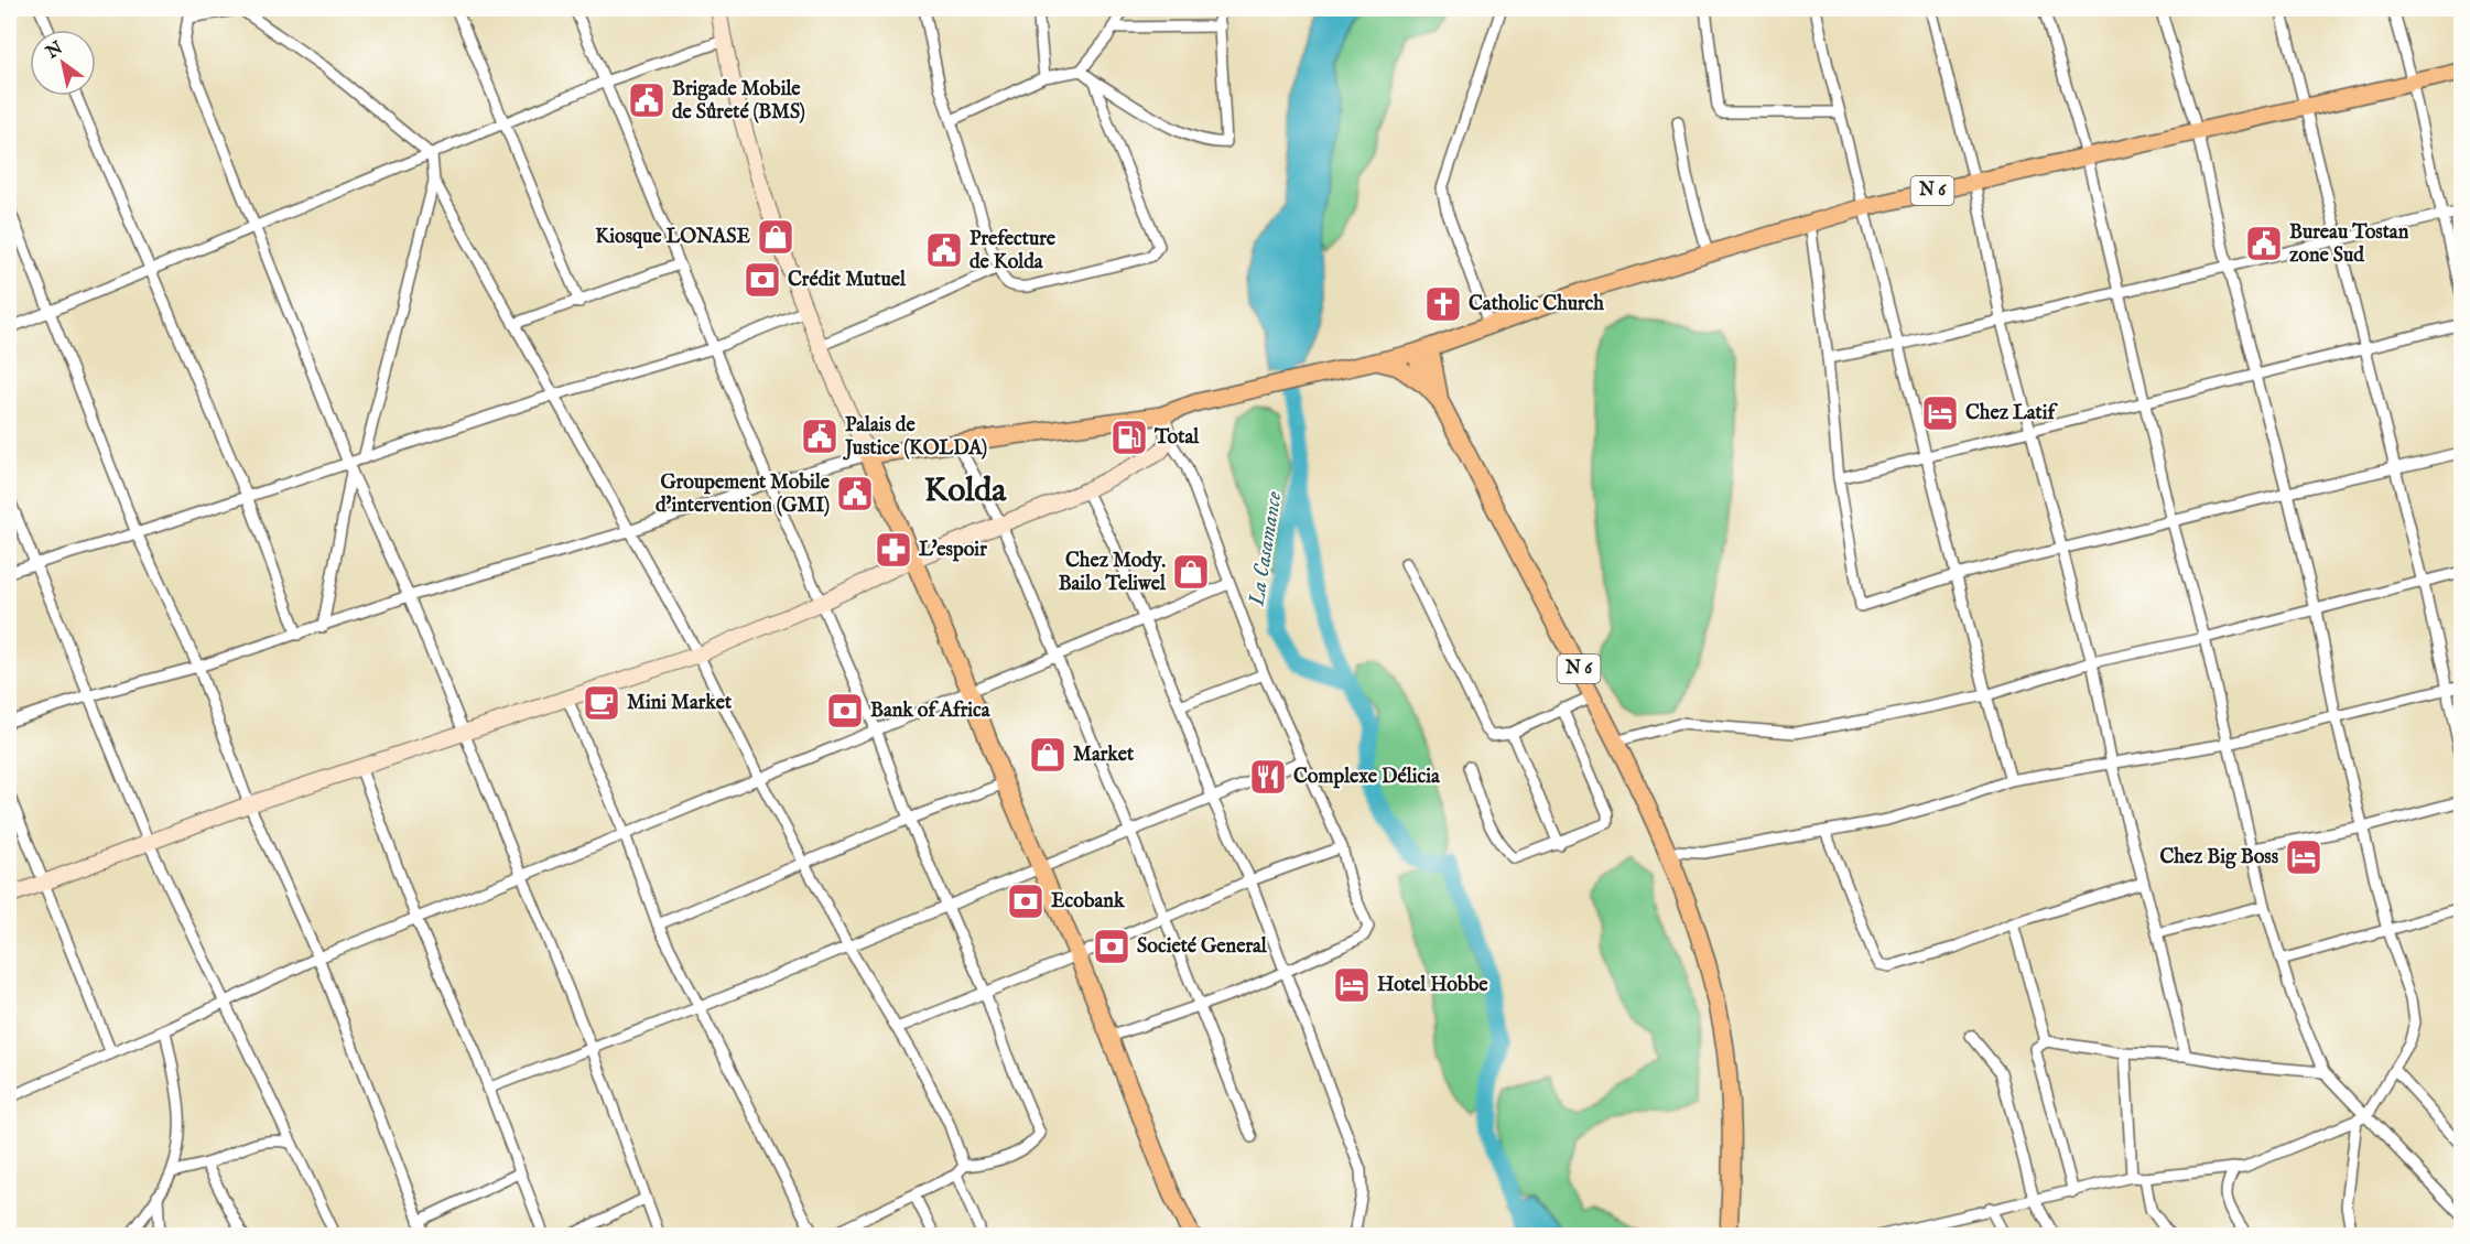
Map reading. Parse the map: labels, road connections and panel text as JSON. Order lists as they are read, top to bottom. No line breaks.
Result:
{"streets":{"main road":["N 6"]},"districts":["Kolda"],"water":["La Casamance"],"places":{"public building":["Brigade Mobile de Sûreté (BMS)","Bureau Tostan zone Sud","Prefecture de Kolda","Palais de Justice (KOLDA)","Groupement Mobile d'intervention (GMI)"],"shop":["Kiosque LONASE","Chez Mody. Bailo Teliwel","Market"],"bank":["Crédit Mutuel","Bank of Africa","Ecobank","Societé General"],"church":["Catholic Church"],"hotel":["Chez Latif","Chez Big Boss","Hotel Hobbe"],"fuel station":["Total"],"pharmacy":["L'espoir"],"cafe":["Mini Market"],"restaurant":["Complexe Délicia"]},"north":"top left"}
